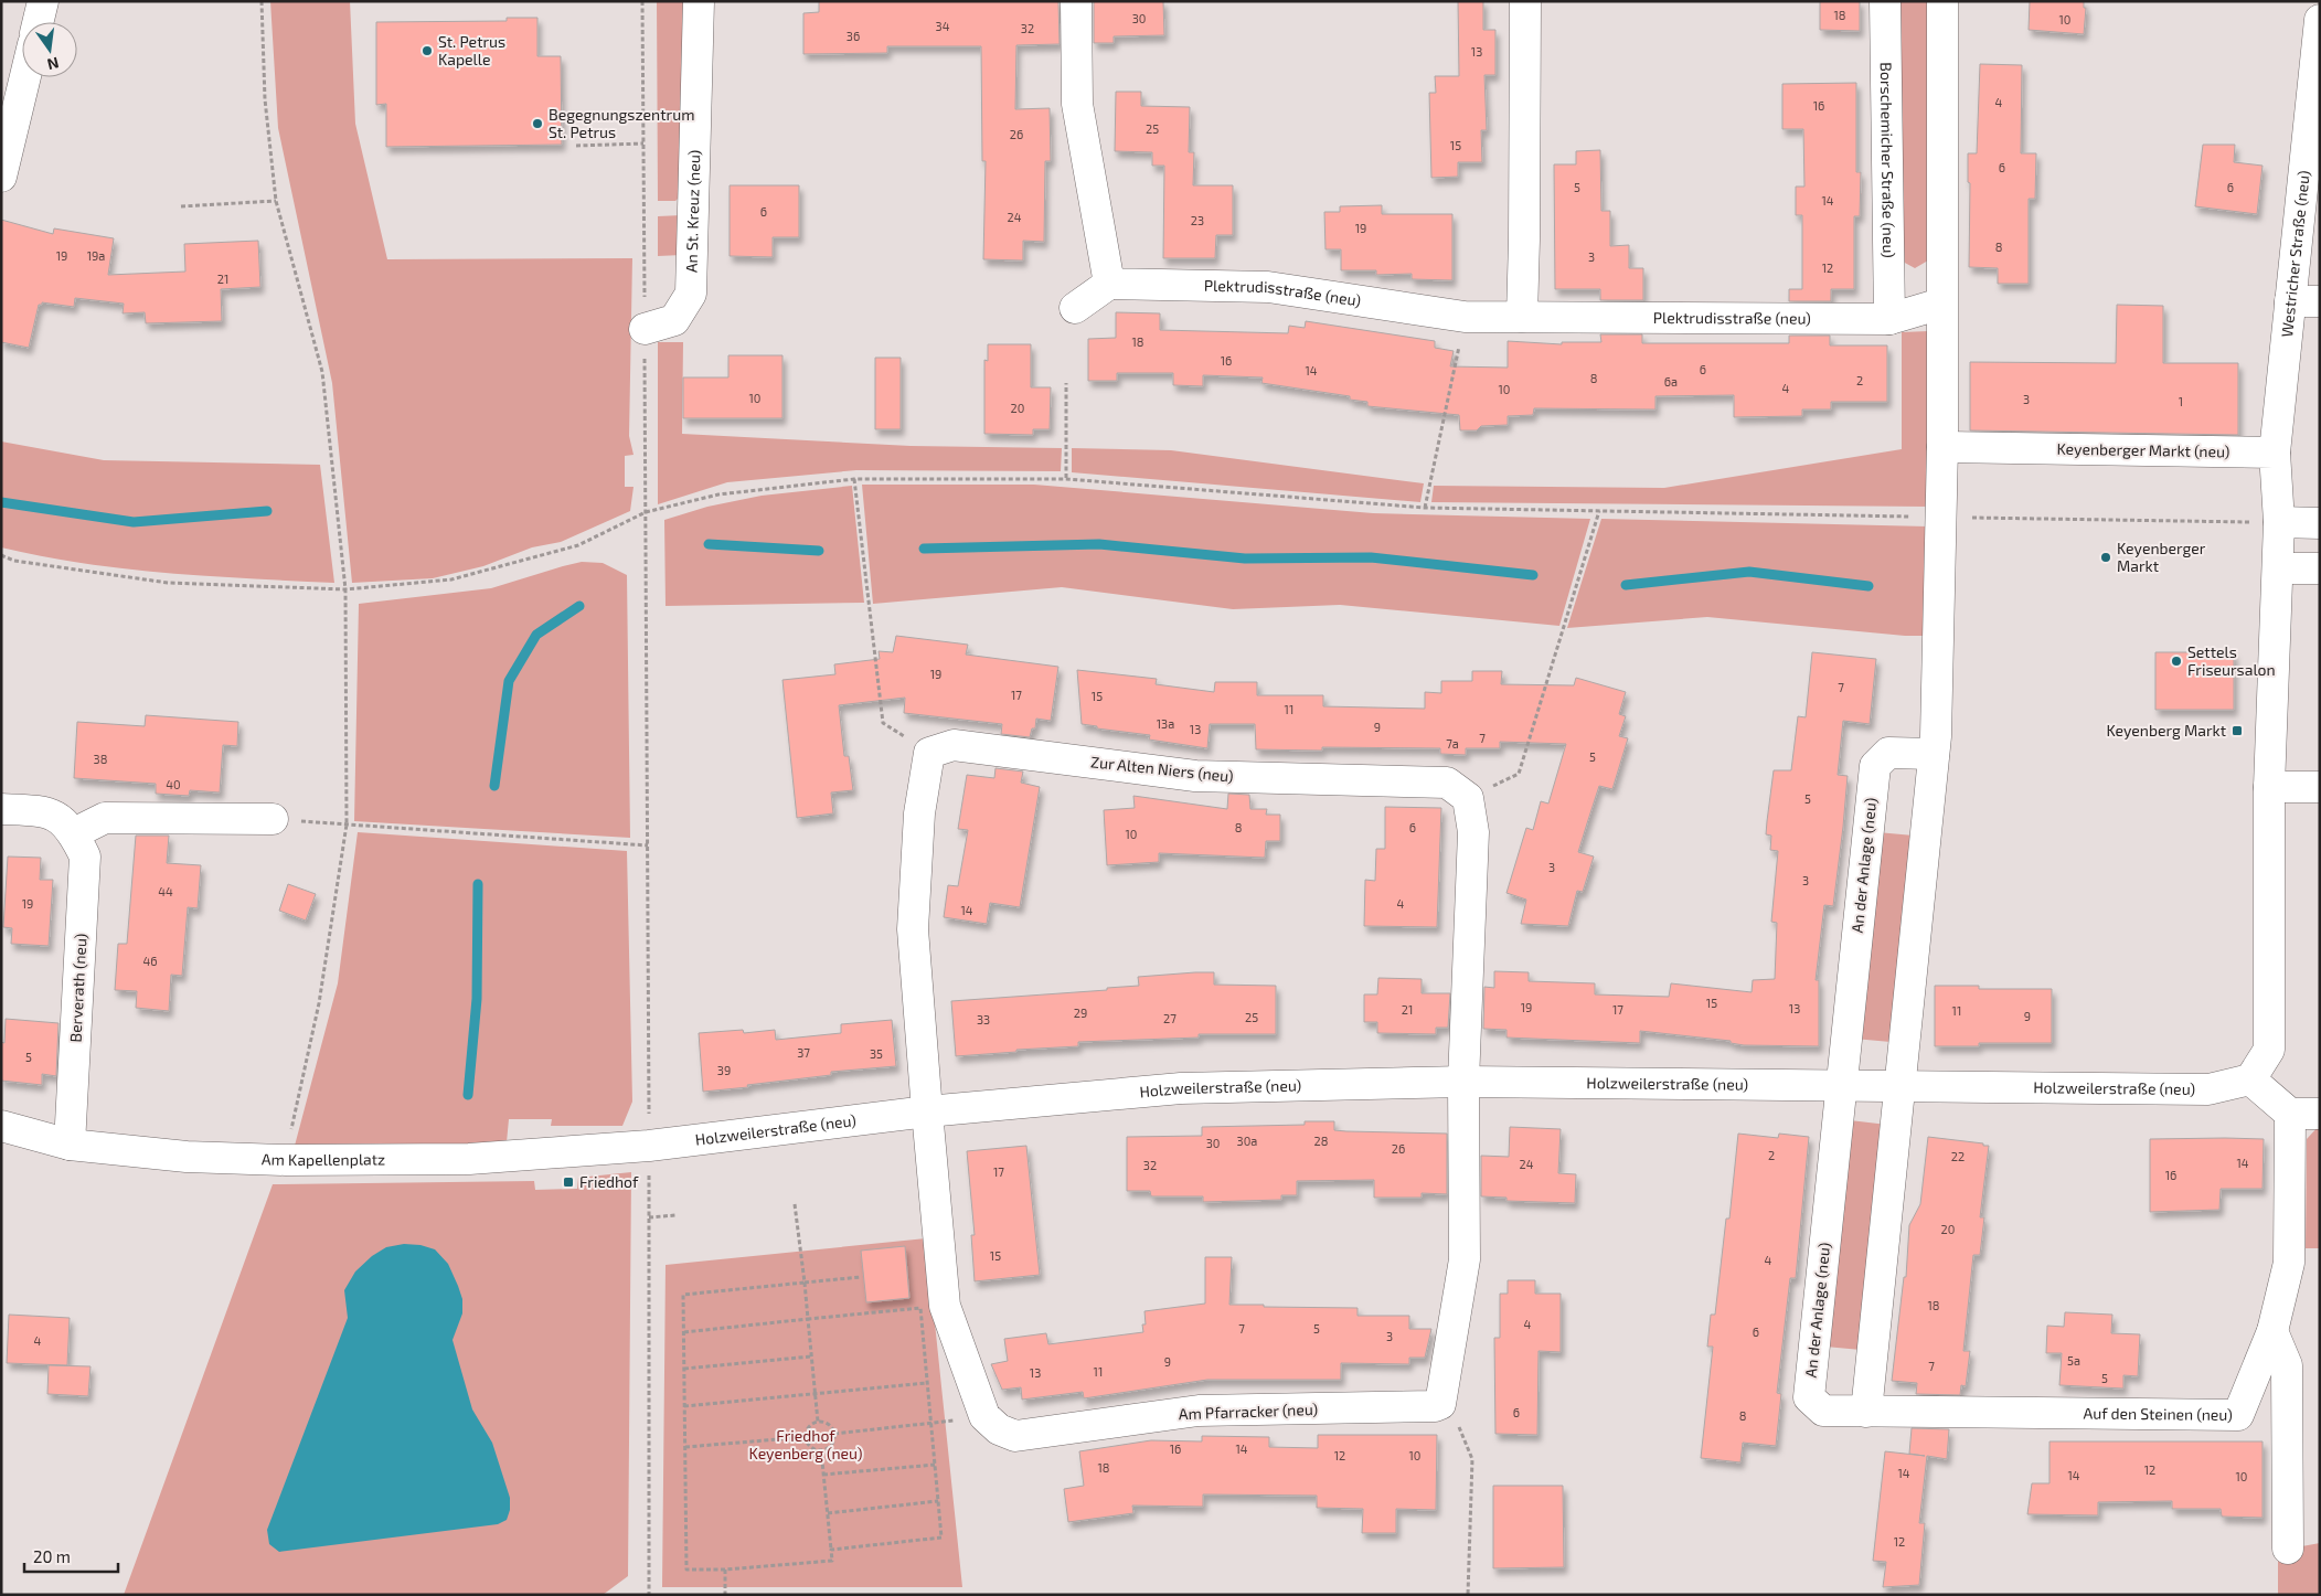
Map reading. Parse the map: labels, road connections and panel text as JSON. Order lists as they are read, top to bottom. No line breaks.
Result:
{"streets":{"street":["Borschemicher Straße (neu)","An St. Kreuz (neu)","Westricher Straße (neu)","Plektrudisstraße (neu)","Keyenberger Markt (neu)","Zur Alten Niers (neu)","An der Anlage (neu)","Berverath (neu)","Holzweilerstraße (neu)","Am Kapellenplatz","Am Pfarracker (neu)","Auf den Steinen (neu)"]},"crossings":[["Borschemicher Straße (neu)","Plektrudisstraße (neu)"],["Westricher Straße (neu)","Keyenberger Markt (neu)"],["An der Anlage (neu)","Holzweilerstraße (neu)"],["An der Anlage (neu)","Auf den Steinen (neu)"],["Berverath (neu)","Am Kapellenplatz"],["Holzweilerstraße (neu)","Am Kapellenplatz"],["Holzweilerstraße (neu)","Am Pfarracker (neu)"]],"parks":["Friedhof Keyenberg (neu)"],"places":{"other":["St. Petrus Kapelle","Begegnungszentrum St. Petrus","Keyenberger Markt","Settels Friseursalon"],"transit":["Keyenberg Markt","Friedhof"]},"house_numbers":["18","30","10","34","32","36","13","4","16","25","26","15","6","5","6","14","6","24","23","19","8","19","19a","3","12","21","18","16","6","14","8","2","6a","4","10","10","3","1","20","19","7","17","15","11","13a","9","13","7","7a","5","38","40","5","8","6","10","3","3","44","19","4","14","46","15","19","13","21","17","11","29","9","25","27","33","37","35","5","39","30a","28","30","26","2","22","14","24","32","17","16","20","15","4","18","4","7","5","6","3","4","5a","9","7","11","13","5","6","8","16","14","12","10","18","12","14","14","10","12"],"scale_bar":"20 m","north":"bottom"}
